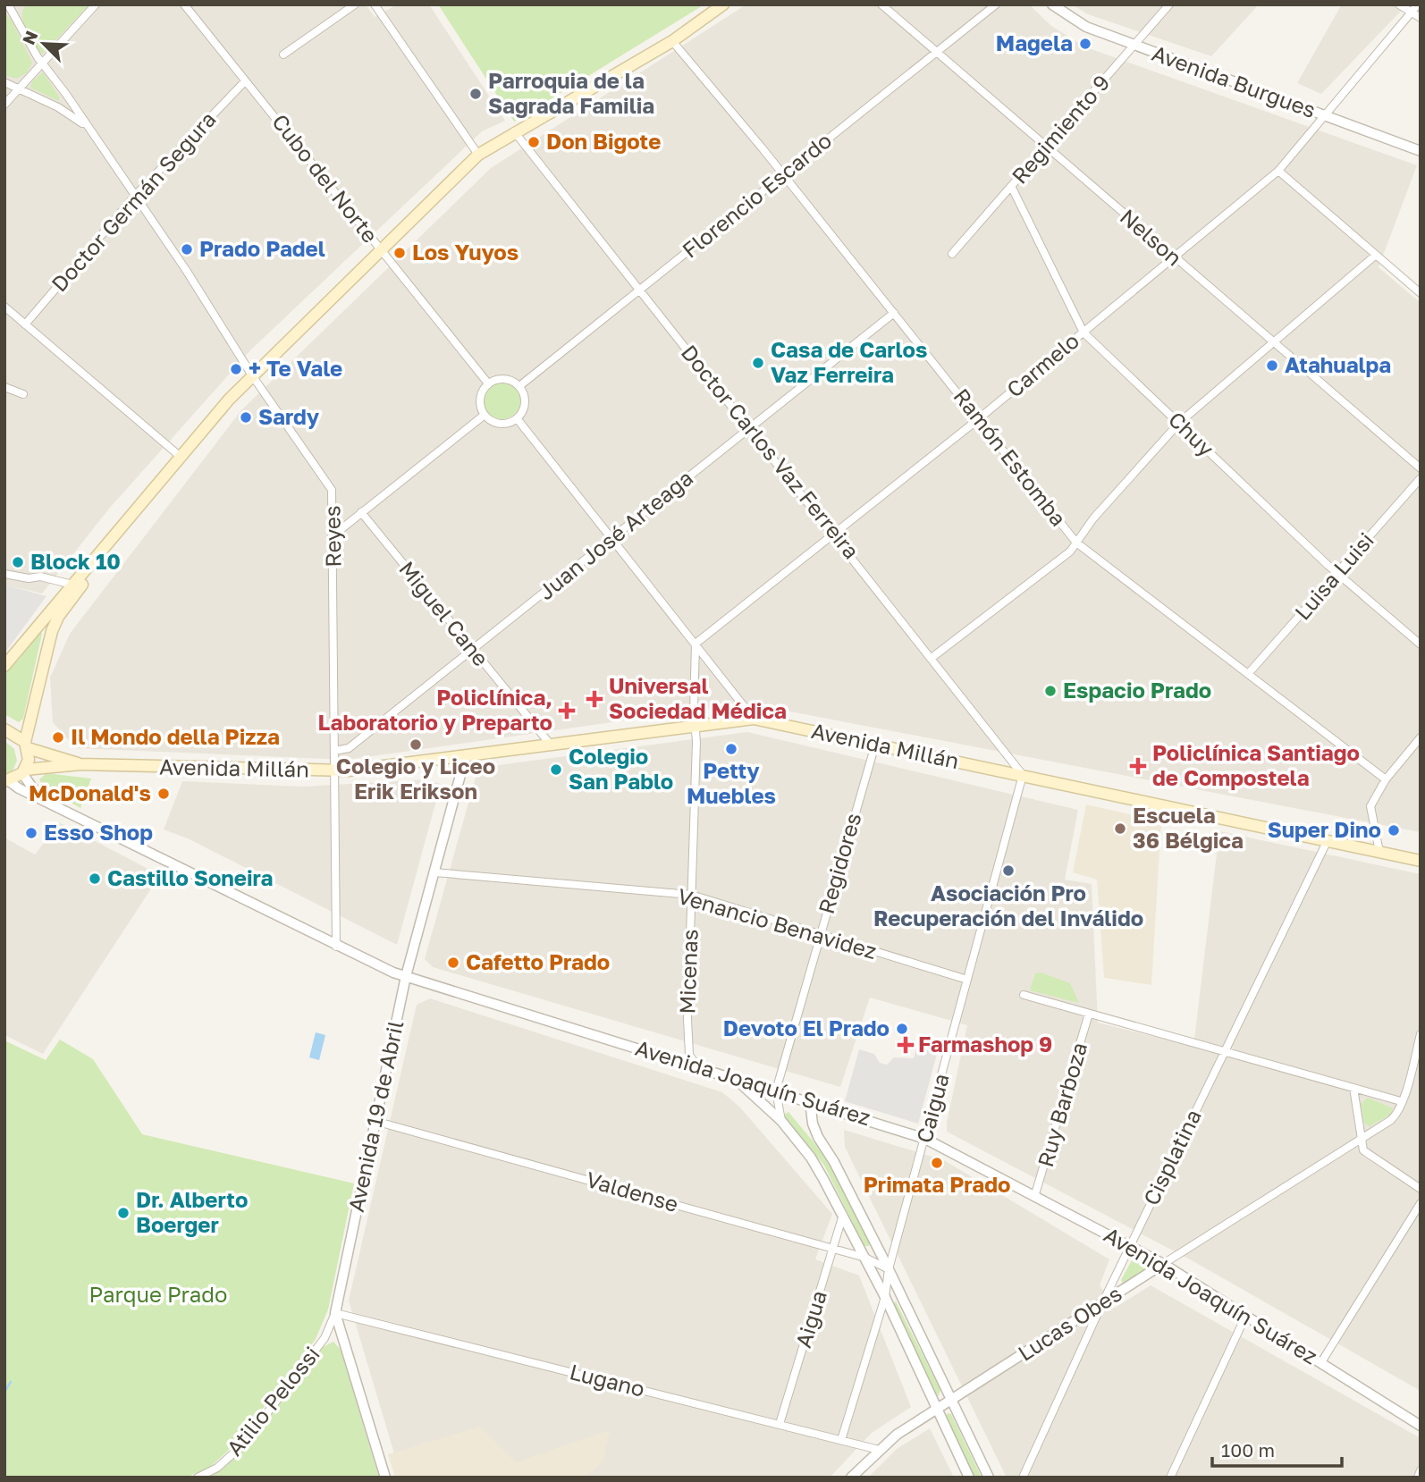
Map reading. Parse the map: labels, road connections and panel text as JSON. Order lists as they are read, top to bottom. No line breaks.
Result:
{"streets":{"main road":["Avenida Millán"],"street":["Avenida Burgues","Regimiento 9","Cubo del Norte","Florencio Escardo","Doctor Germán Segura","Nelson","Carmelo","Chuy","Doctor Carlos Vaz Ferreira","Ramón Estomba","Juan José Arteaga","Reyes","Luisa Luisi","Miguel Cane","Regidores","Venancio Benavidez","Micenas","Avenida Joaquín Suárez","Ruy Barboza","Caigua","Avenida 19 de Abril","Cisplatina","Valdense","Aigua","Lucas Obes","Lugano","Atilio Pelossi"]},"crossings":[["Avenida Burgues","Regimiento 9"],["Avenida Burgues","Carmelo"],["Regimiento 9","Nelson"],["Regimiento 9","Chuy"],["Cubo del Norte","Florencio Escardo"],["Cubo del Norte","Doctor Germán Segura"],["Florencio Escardo","Nelson"],["Florencio Escardo","Doctor Carlos Vaz Ferreira"],["Florencio Escardo","Ramón Estomba"],["Doctor Germán Segura","Reyes"],["Nelson","Carmelo"],["Carmelo","Chuy"],["Carmelo","Doctor Carlos Vaz Ferreira"],["Carmelo","Ramón Estomba"],["Chuy","Luisa Luisi"],["Doctor Carlos Vaz Ferreira","Juan José Arteaga"],["Doctor Carlos Vaz Ferreira","Avenida Millán"],["Doctor Carlos Vaz Ferreira","Caigua"],["Ramón Estomba","Juan José Arteaga"],["Ramón Estomba","Luisa Luisi"],["Juan José Arteaga","Reyes"],["Juan José Arteaga","Miguel Cane"],["Reyes","Avenida Millán"],["Reyes","Avenida Joaquín Suárez"],["Miguel Cane","Avenida Millán"],["Avenida Millán","Regidores"],["Avenida Millán","Micenas"],["Avenida Millán","Avenida Joaquín Suárez"],["Avenida Millán","Caigua"],["Avenida Millán","Avenida 19 de Abril"],["Avenida Millán","Cisplatina"],["Regidores","Venancio Benavidez"],["Regidores","Avenida Joaquín Suárez"],["Venancio Benavidez","Micenas"],["Venancio Benavidez","Caigua"],["Venancio Benavidez","Avenida 19 de Abril"],["Micenas","Avenida Joaquín Suárez"],["Avenida Joaquín Suárez","Ruy Barboza"],["Avenida Joaquín Suárez","Caigua"],["Avenida Joaquín Suárez","Avenida 19 de Abril"],["Avenida Joaquín Suárez","Cisplatina"],["Avenida Joaquín Suárez","Lucas Obes"],["Caigua","Valdense"],["Caigua","Lugano"],["Avenida 19 de Abril","Valdense"],["Avenida 19 de Abril","Lugano"],["Avenida 19 de Abril","Atilio Pelossi"],["Cisplatina","Lucas Obes"],["Valdense","Aigua"],["Aigua","Lugano"],["Lucas Obes","Lugano"],["Lugano","Atilio Pelossi"]],"parks":["Parque Prado"],"places":{"other":["Magela","Parroquia de la Sagrada Familia","Don Bigote","Prado Padel","Los Yuyos","Casa de Carlos Vaz Ferreira","Atahualpa","+ Te Vale","Sardy","Block 10","Espacio Prado","Il Mondo della Pizza","Colegio y Liceo Erik Erikson","Petty Muebles","Colegio San Pablo","McDonald's","Escuela 36 Bélgica","Super Dino","Esso Shop","Asociación Pro Recuperación del Inválido","Castillo Soneira","Cafetto Prado","Devoto El Prado","Primata Prado","Dr. Alberto Boerger"],"health":["Universal Sociedad Médica","Policlínica, Laboratorio y Preparto","Policlínica Santiago de Compostela","Farmashop 9"]},"scale_bar":"100 m","north":"top left"}
